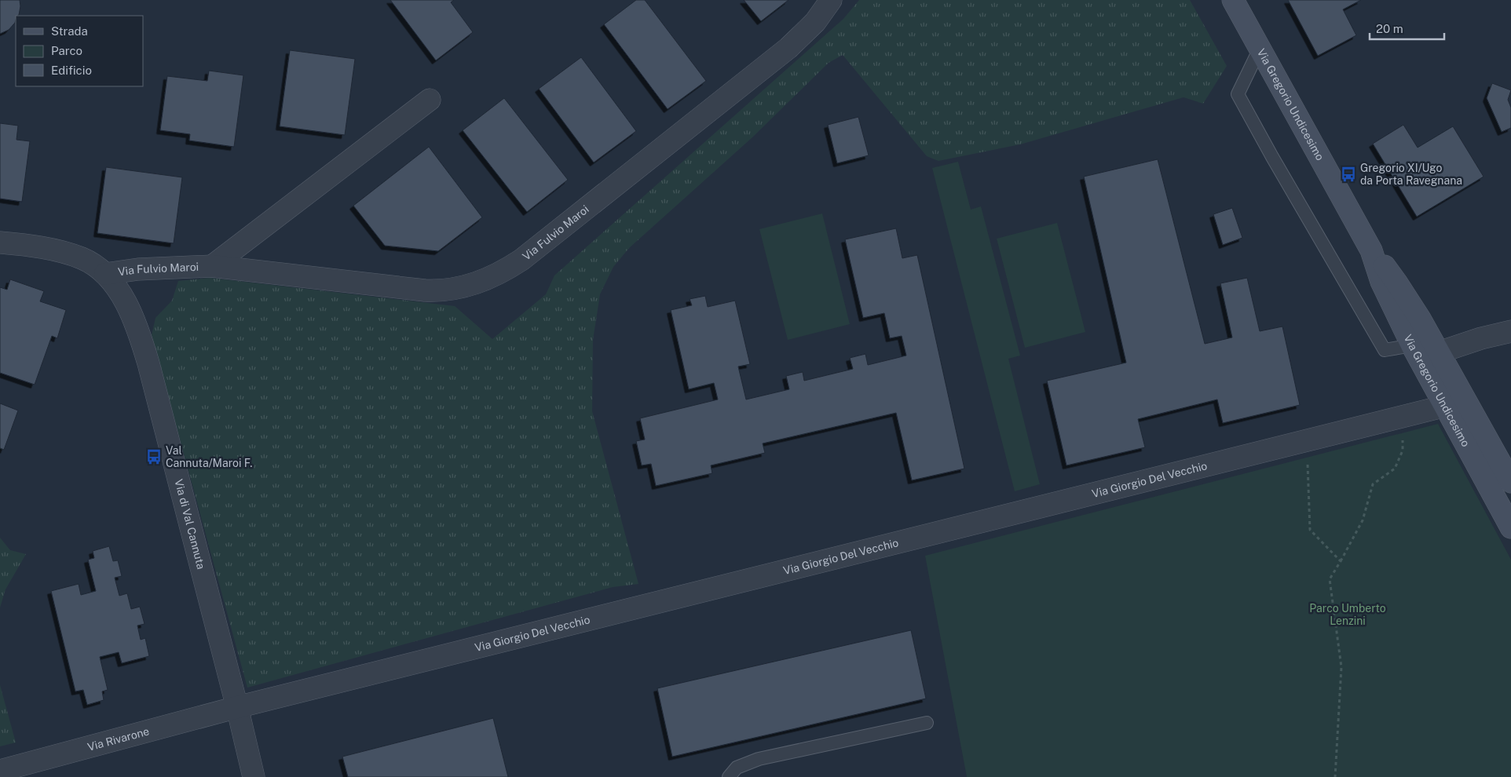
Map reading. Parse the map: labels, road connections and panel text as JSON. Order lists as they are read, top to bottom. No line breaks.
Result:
{"streets":{"street":["Via Gregorio Undicesimo","Via Fulvio Maroi","Via Giorgio Del Vecchio","Via di Val Cannuta","Via Rivarone"]},"crossings":[["Via Gregorio Undicesimo","Via Giorgio Del Vecchio"],["Via Fulvio Maroi","Via di Val Cannuta"],["Via Giorgio Del Vecchio","Via di Val Cannuta"],["Via Giorgio Del Vecchio","Via Rivarone"],["Via di Val Cannuta","Via Rivarone"]],"parks":["Parco Umberto Lenzini"],"places":{"bus stop":["Gregorio XI/Ugo da Porta Ravegnana","Val Cannuta/Maroi F."]},"legend":["Strada","Parco","Edificio"],"scale_bar":"20 m"}
